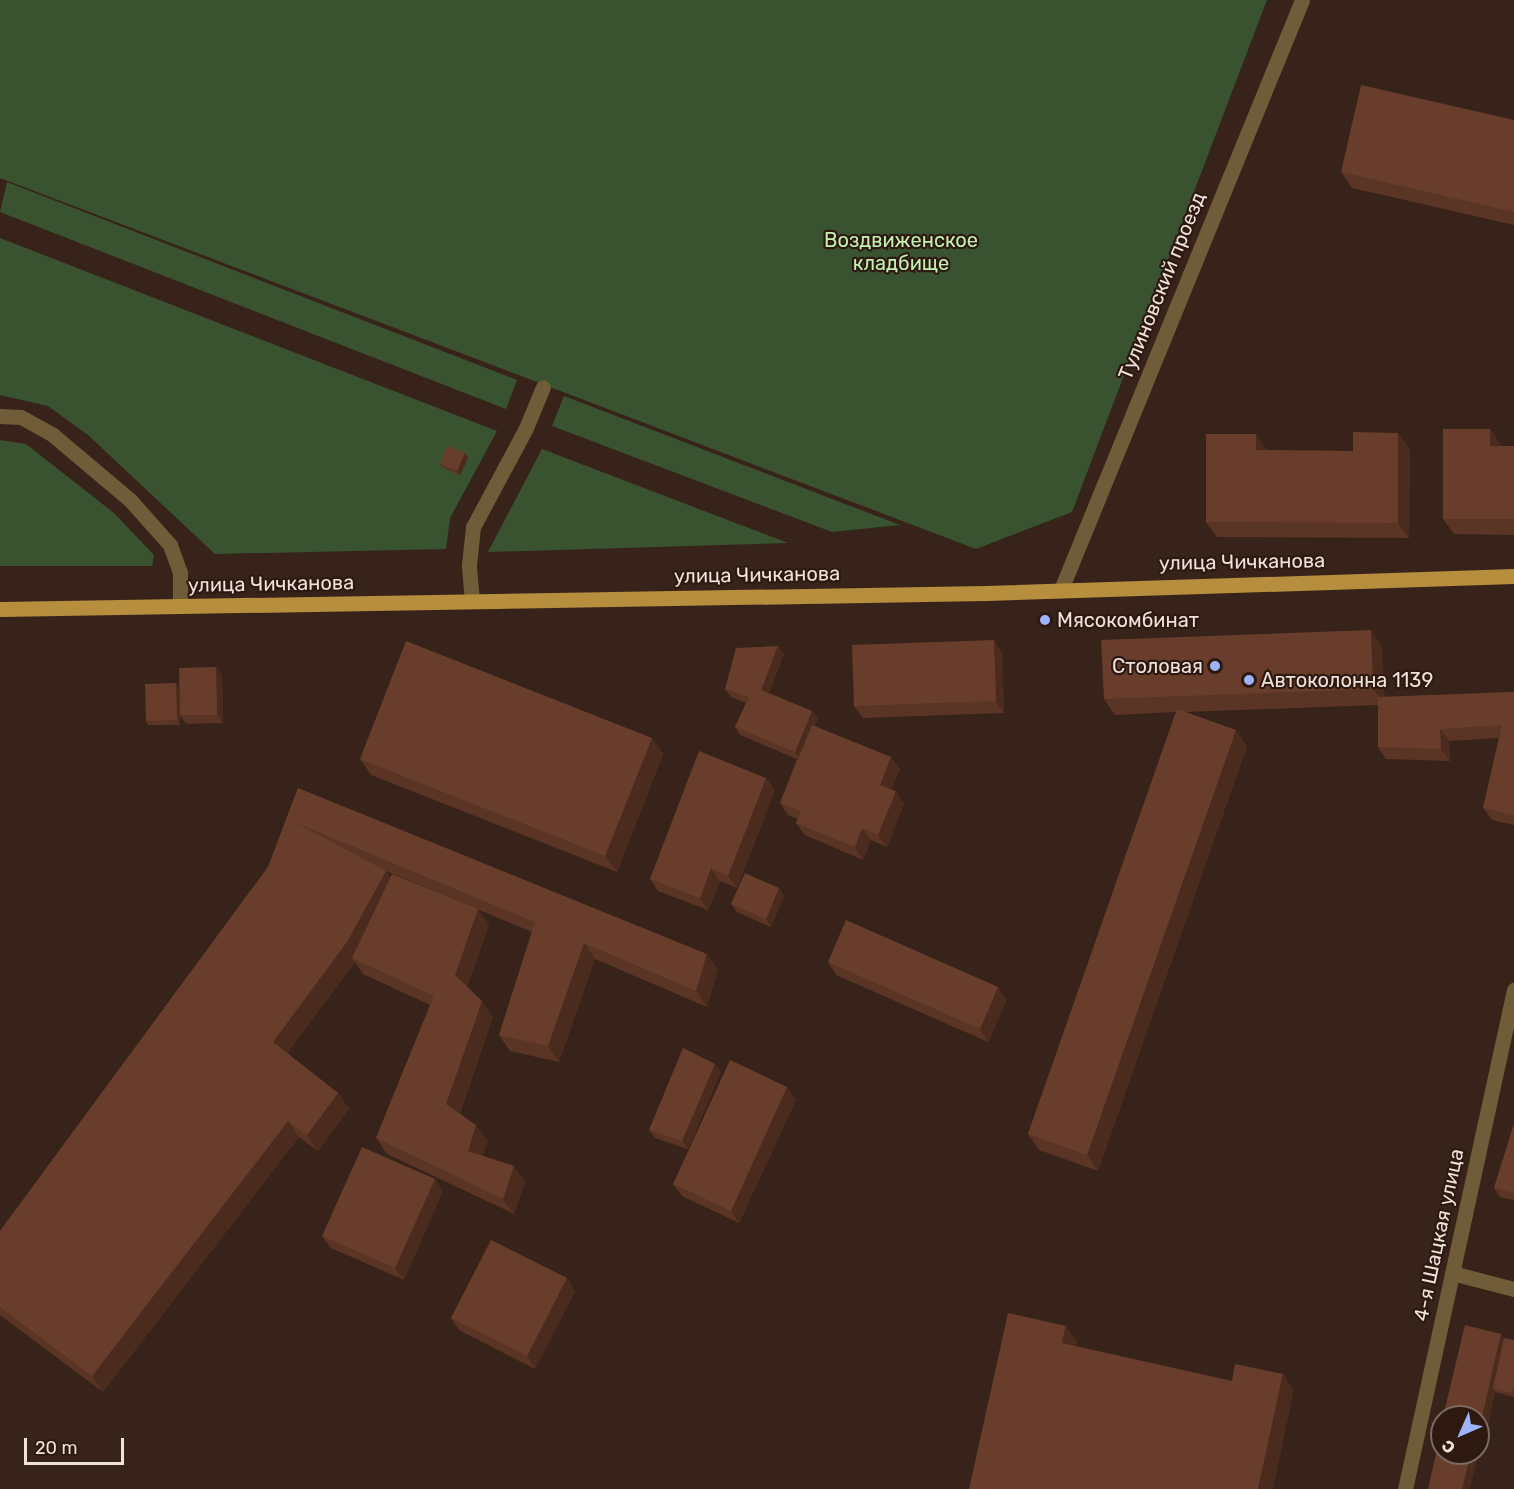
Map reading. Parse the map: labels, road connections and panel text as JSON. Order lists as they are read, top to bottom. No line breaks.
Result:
{"streets":{"main road":["улица Чичканова"],"street":["Тулиновский проезд","4-я Шацкая улица"]},"crossings":[["Тулиновский проезд","улица Чичканова"]],"parks":["Воздвиженское кладбище"],"places":["Мясокомбинат","Столовая","Автоколонна 1139"],"scale_bar":"20 m","north":"bottom left"}
